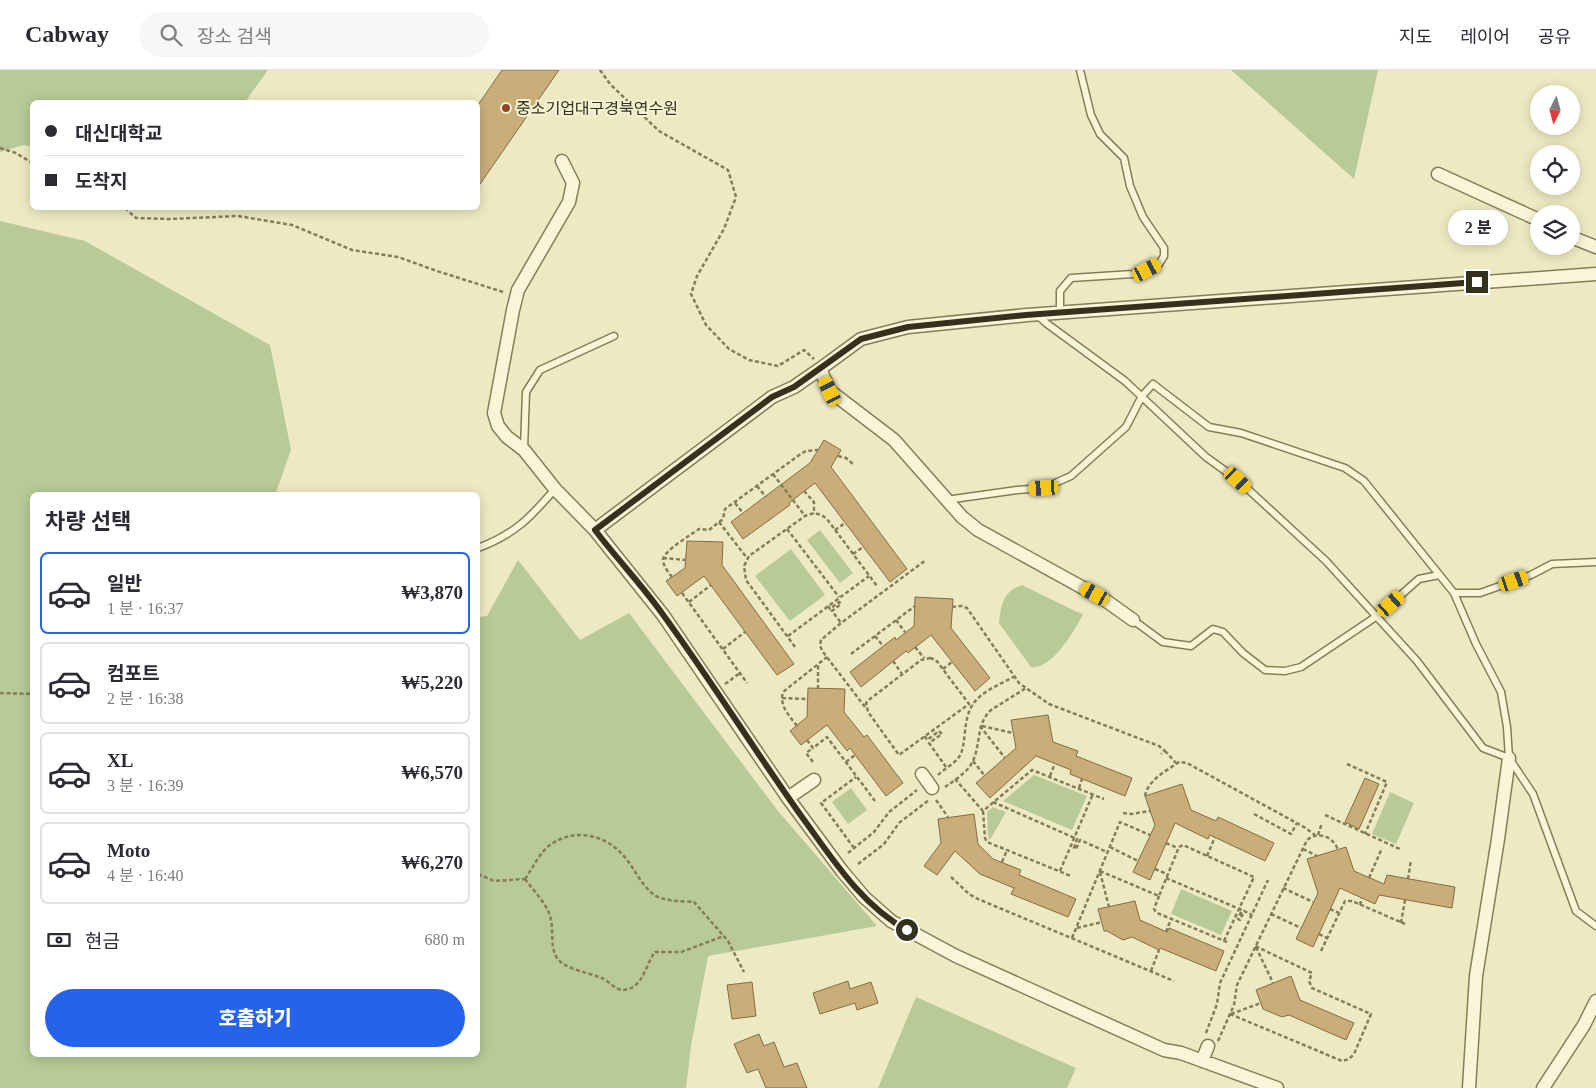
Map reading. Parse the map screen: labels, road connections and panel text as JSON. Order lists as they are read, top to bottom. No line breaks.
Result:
{"places":["중소기업대구경북연수원"],"north":"bottom","page":{"header":"Cabway","search":"장소 검색","nav":["지도","레이어","공유"],"banner":["대신대학교","도착지"],"bubble":"2 분","heading":"차량 선택","list":[{"name":"일반","note":"1 분 · 16:37","value":"₩3,870"},{"name":"컴포트","note":"2 분 · 16:38","value":"₩5,220"},{"name":"XL","note":"3 분 · 16:39","value":"₩6,570"},{"name":"Moto","note":"4 분 · 16:40","value":"₩6,270"}],"pay":["현금","680 m"],"buttons":"호출하기"}}
